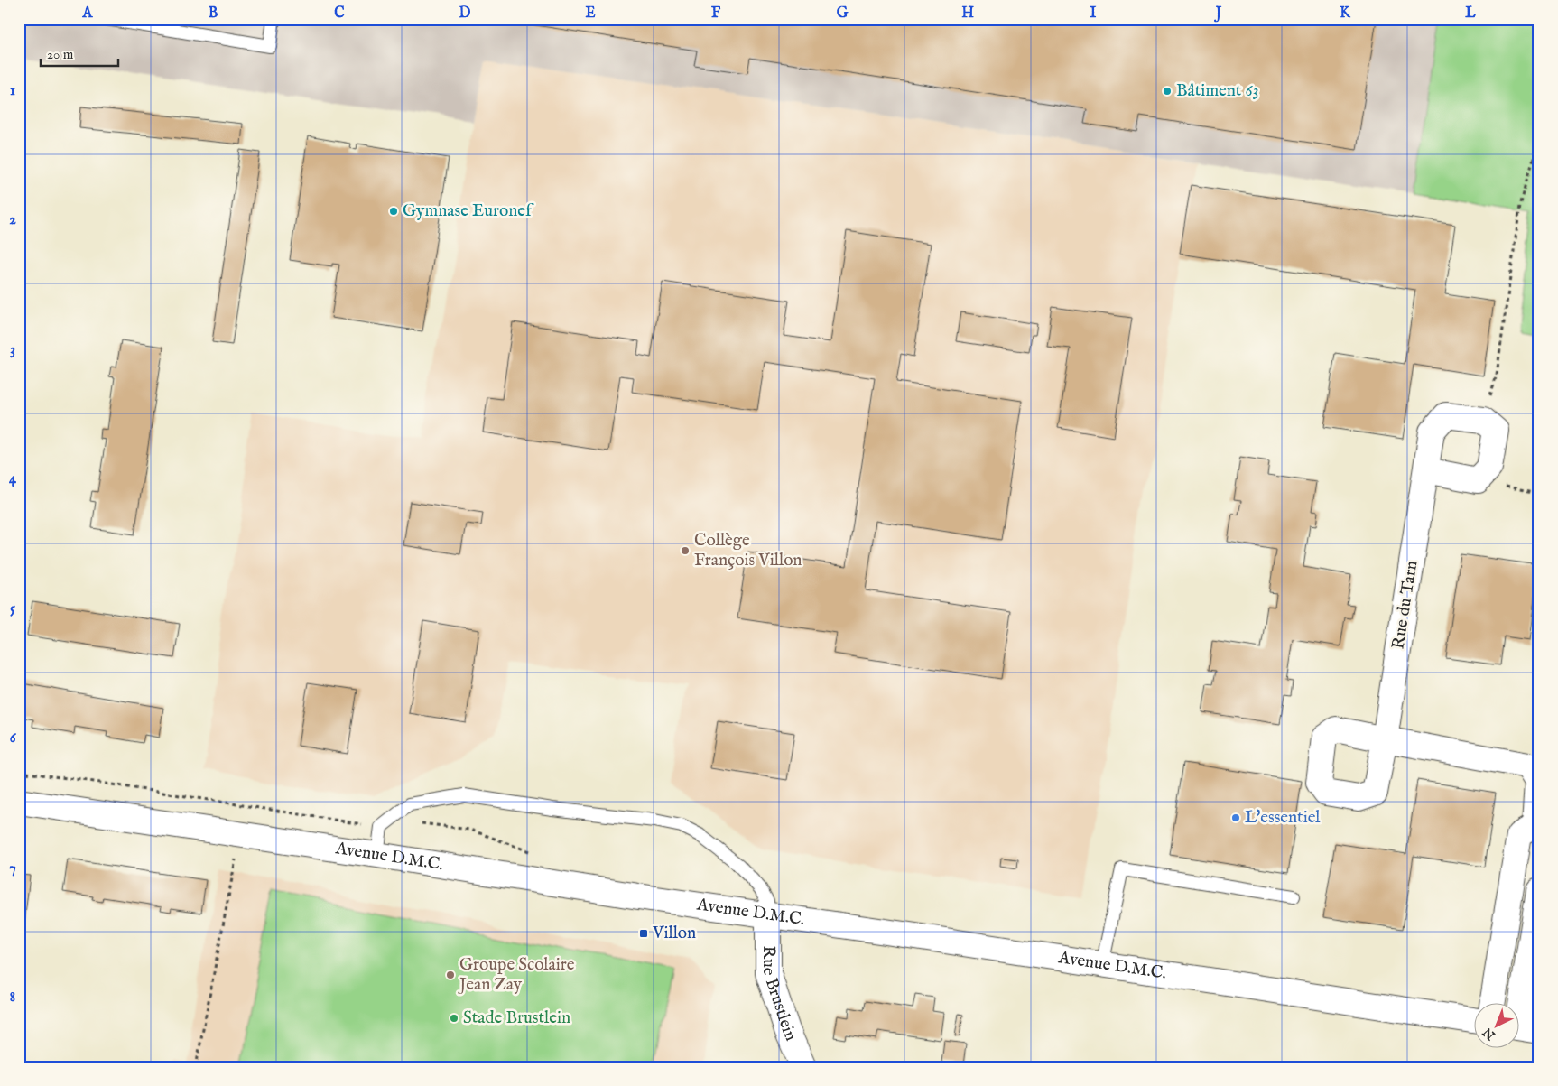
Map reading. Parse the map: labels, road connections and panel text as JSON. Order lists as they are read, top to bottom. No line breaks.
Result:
{"streets":{"street":["Rue du Tarn","Avenue D.M.C.","Rue Brustlein"]},"crossings":[["Avenue D.M.C.","Rue Brustlein"]],"places":{"other":["Bâtiment 63","Gymnase Euronef","Collège François Villon","L'essentiel","Groupe Scolaire Jean Zay","Stade Brustlein"],"transit":["Villon"]},"scale_bar":"20 m","north":"bottom left","grid":{"columns":["A","B","C","D","E","F","G","H","I","J","K","L"],"rows":["1","2","3","4","5","6","7","8"]}}
